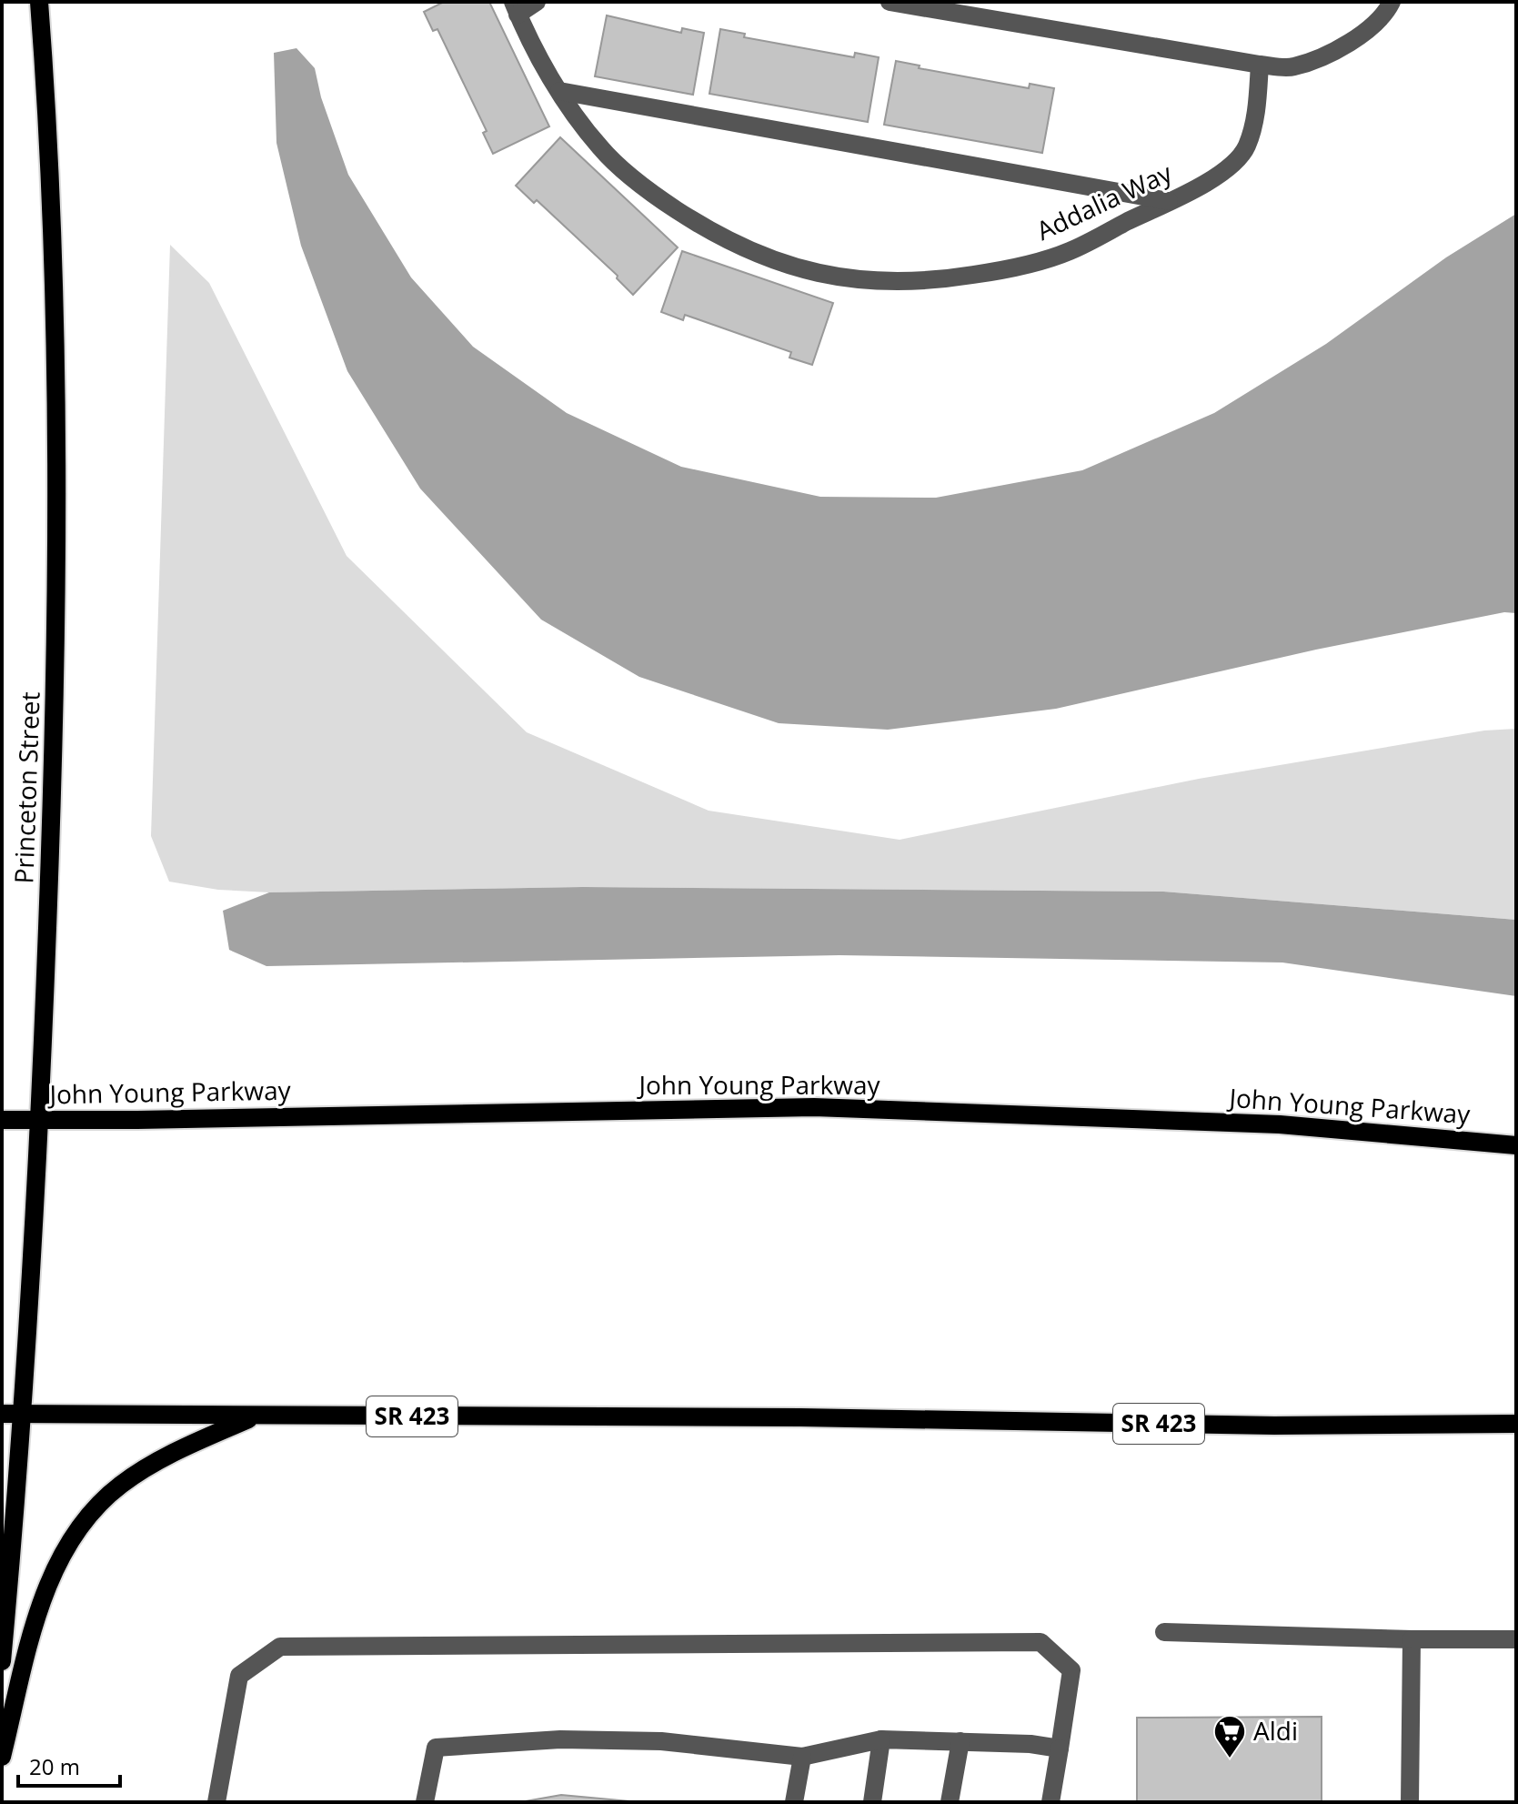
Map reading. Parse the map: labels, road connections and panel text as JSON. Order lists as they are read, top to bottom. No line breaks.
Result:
{"streets":{"main road":["Princeton Street","John Young Parkway","SR 423"],"street":["Addalia Way"]},"crossings":[["Princeton Street","John Young Parkway"],["Princeton Street","SR 423"]],"places":{"supermarket":["Aldi"]},"scale_bar":"20 m"}
